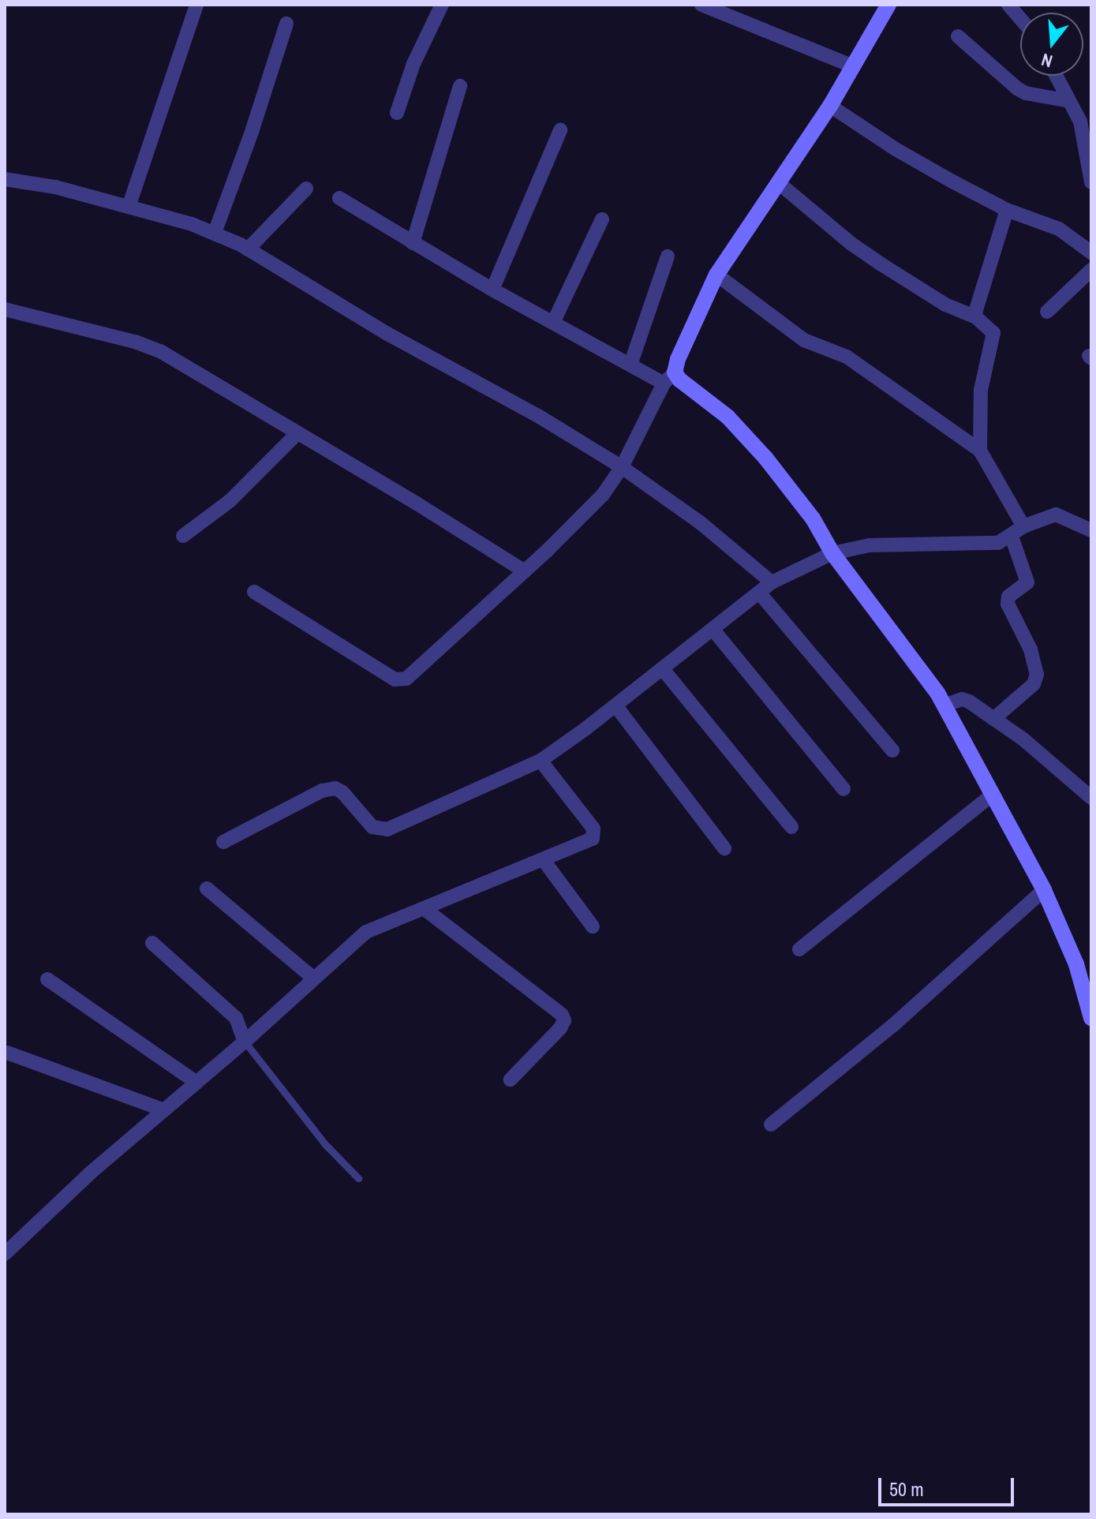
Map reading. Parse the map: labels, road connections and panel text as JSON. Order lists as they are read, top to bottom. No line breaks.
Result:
{"scale_bar":"50 m","north":"bottom"}
